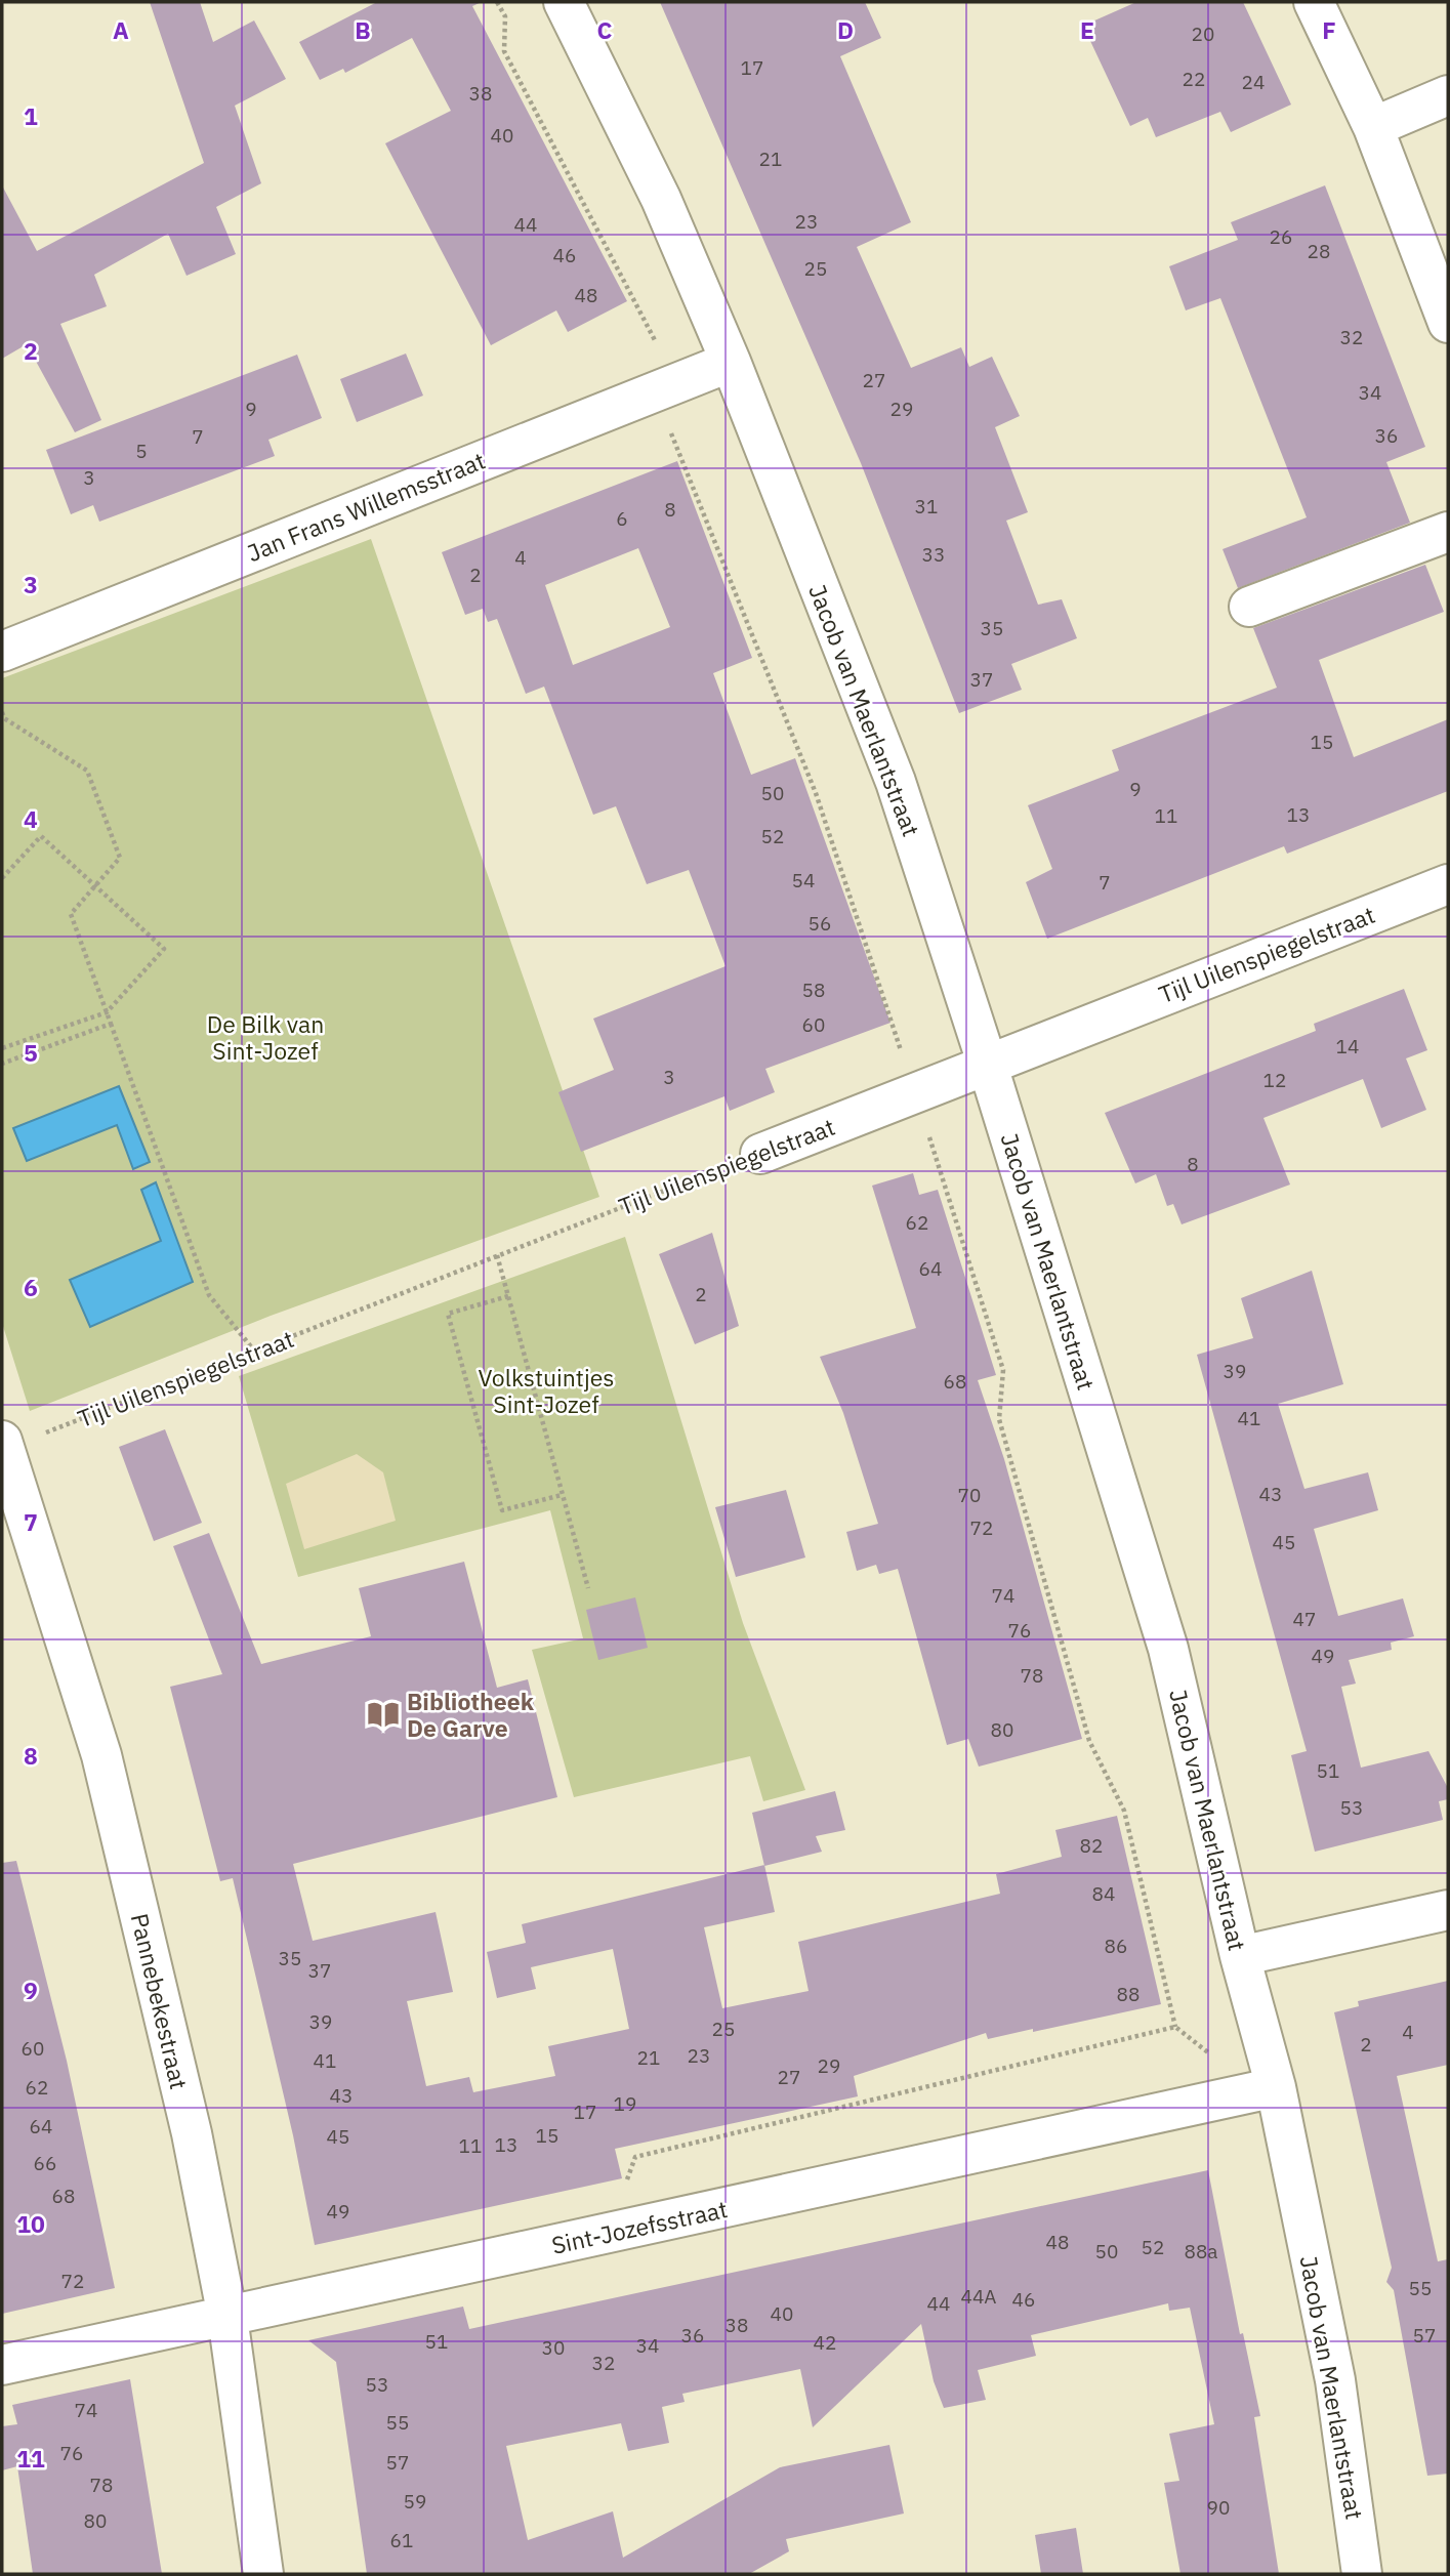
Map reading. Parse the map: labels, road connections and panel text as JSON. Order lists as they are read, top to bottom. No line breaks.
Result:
{"streets":{"street":["Jan Frans Willemsstraat","Jacob van Maerlantstraat","Tijl Uilenspiegelstraat","Pannebekestraat","Sint-Jozefsstraat"]},"crossings":[["Jan Frans Willemsstraat","Jacob van Maerlantstraat"],["Jacob van Maerlantstraat","Tijl Uilenspiegelstraat"],["Jacob van Maerlantstraat","Sint-Jozefsstraat"],["Tijl Uilenspiegelstraat","Pannebekestraat"],["Pannebekestraat","Sint-Jozefsstraat"]],"parks":["De Bilk van Sint-Jozef","Volkstuintjes Sint-Jozef"],"places":{"library":["Bibliotheek De Garve"]},"house_numbers":["20","17","22","24","38","40","21","23","44","26","28","46","25","48","32","27","34","9","29","36","7","5","3","31","8","6","33","4","2","35","37","15","9","50","13","11","52","54","7","56","58","60","14","3","12","8","62","64","2","39","68","41","43","70","72","45","74","47","76","49","78","80","51","53","82","84","86","35","37","88","39","25","4","2","60","23","21","41","29","27","62","43","19","17","64","15","45","13","11","66","68","49","48","52","50","88a","72","55","44A","46","44","40","38","36","57","51","42","34","30","32","53","74","55","76","57","78","59","90","80","61"],"grid":{"columns":["A","B","C","D","E","F"],"rows":["1","2","3","4","5","6","7","8","9","10","11"]}}
